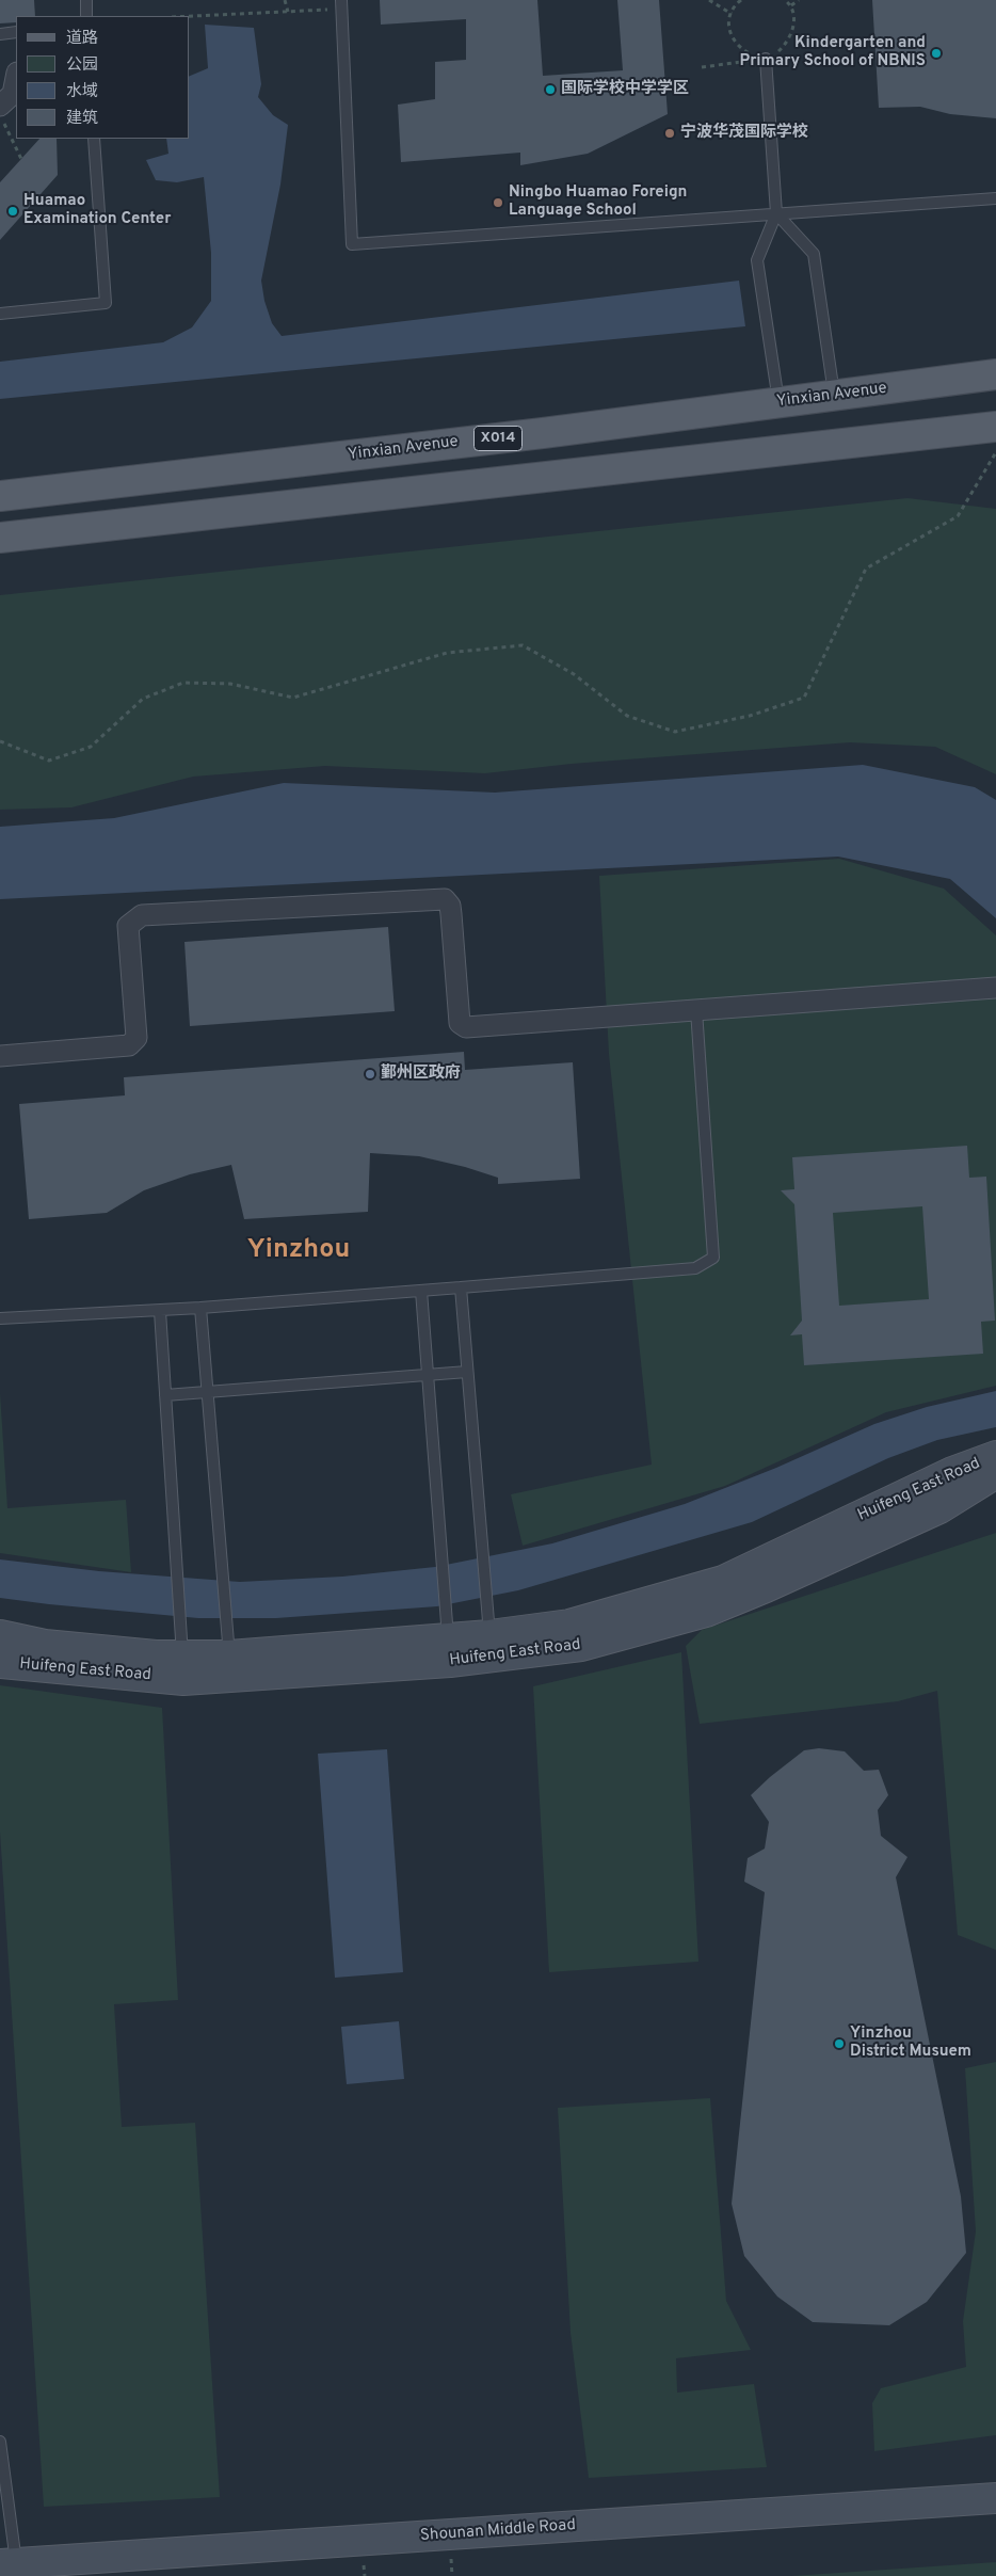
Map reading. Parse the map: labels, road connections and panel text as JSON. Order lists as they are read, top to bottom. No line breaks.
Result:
{"streets":{"main road":["Yinxian Avenue","X014"],"street":["Huifeng East Road","Shounan Middle Road"]},"districts":["Yinzhou"],"places":["Kindergarten and Primary School of NBNIS","国际学校中学学区","宁波华茂国际学校","Ningbo Huamao Foreign Language School","Huamao Examination Center","鄞州区政府","Yinzhou District Musuem"],"legend":["道路","公园","水域","建筑"]}
